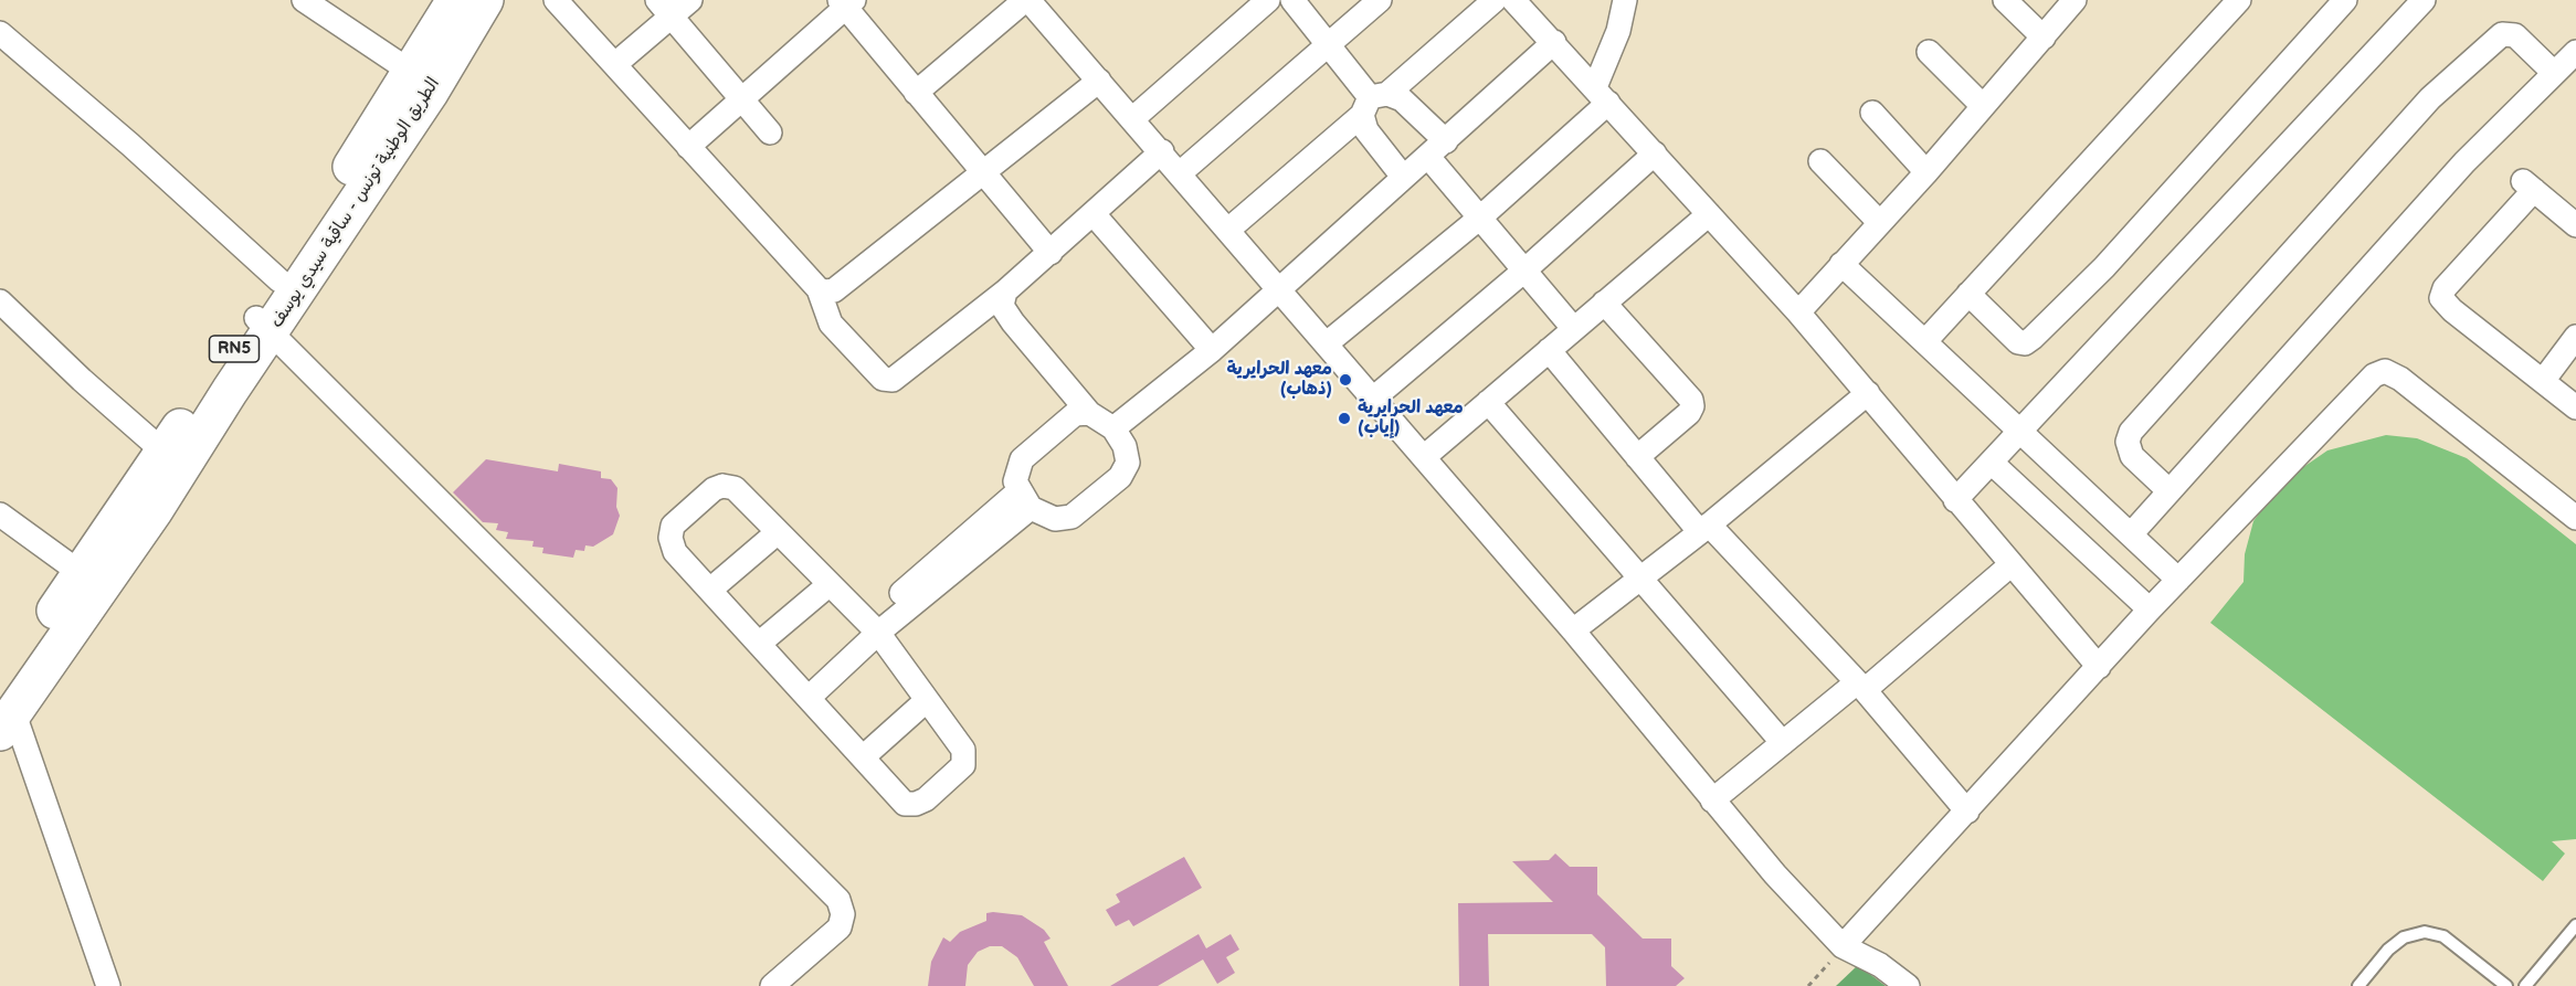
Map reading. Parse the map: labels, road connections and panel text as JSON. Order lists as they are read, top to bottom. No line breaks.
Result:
{"streets":{"highway":["الطريق الوطنية تونس - ساقية سيدي يوسف","RN5"]},"places":["معهد الحرايرية (ذهاب)","معهد الحرايرية (إياب)"]}
